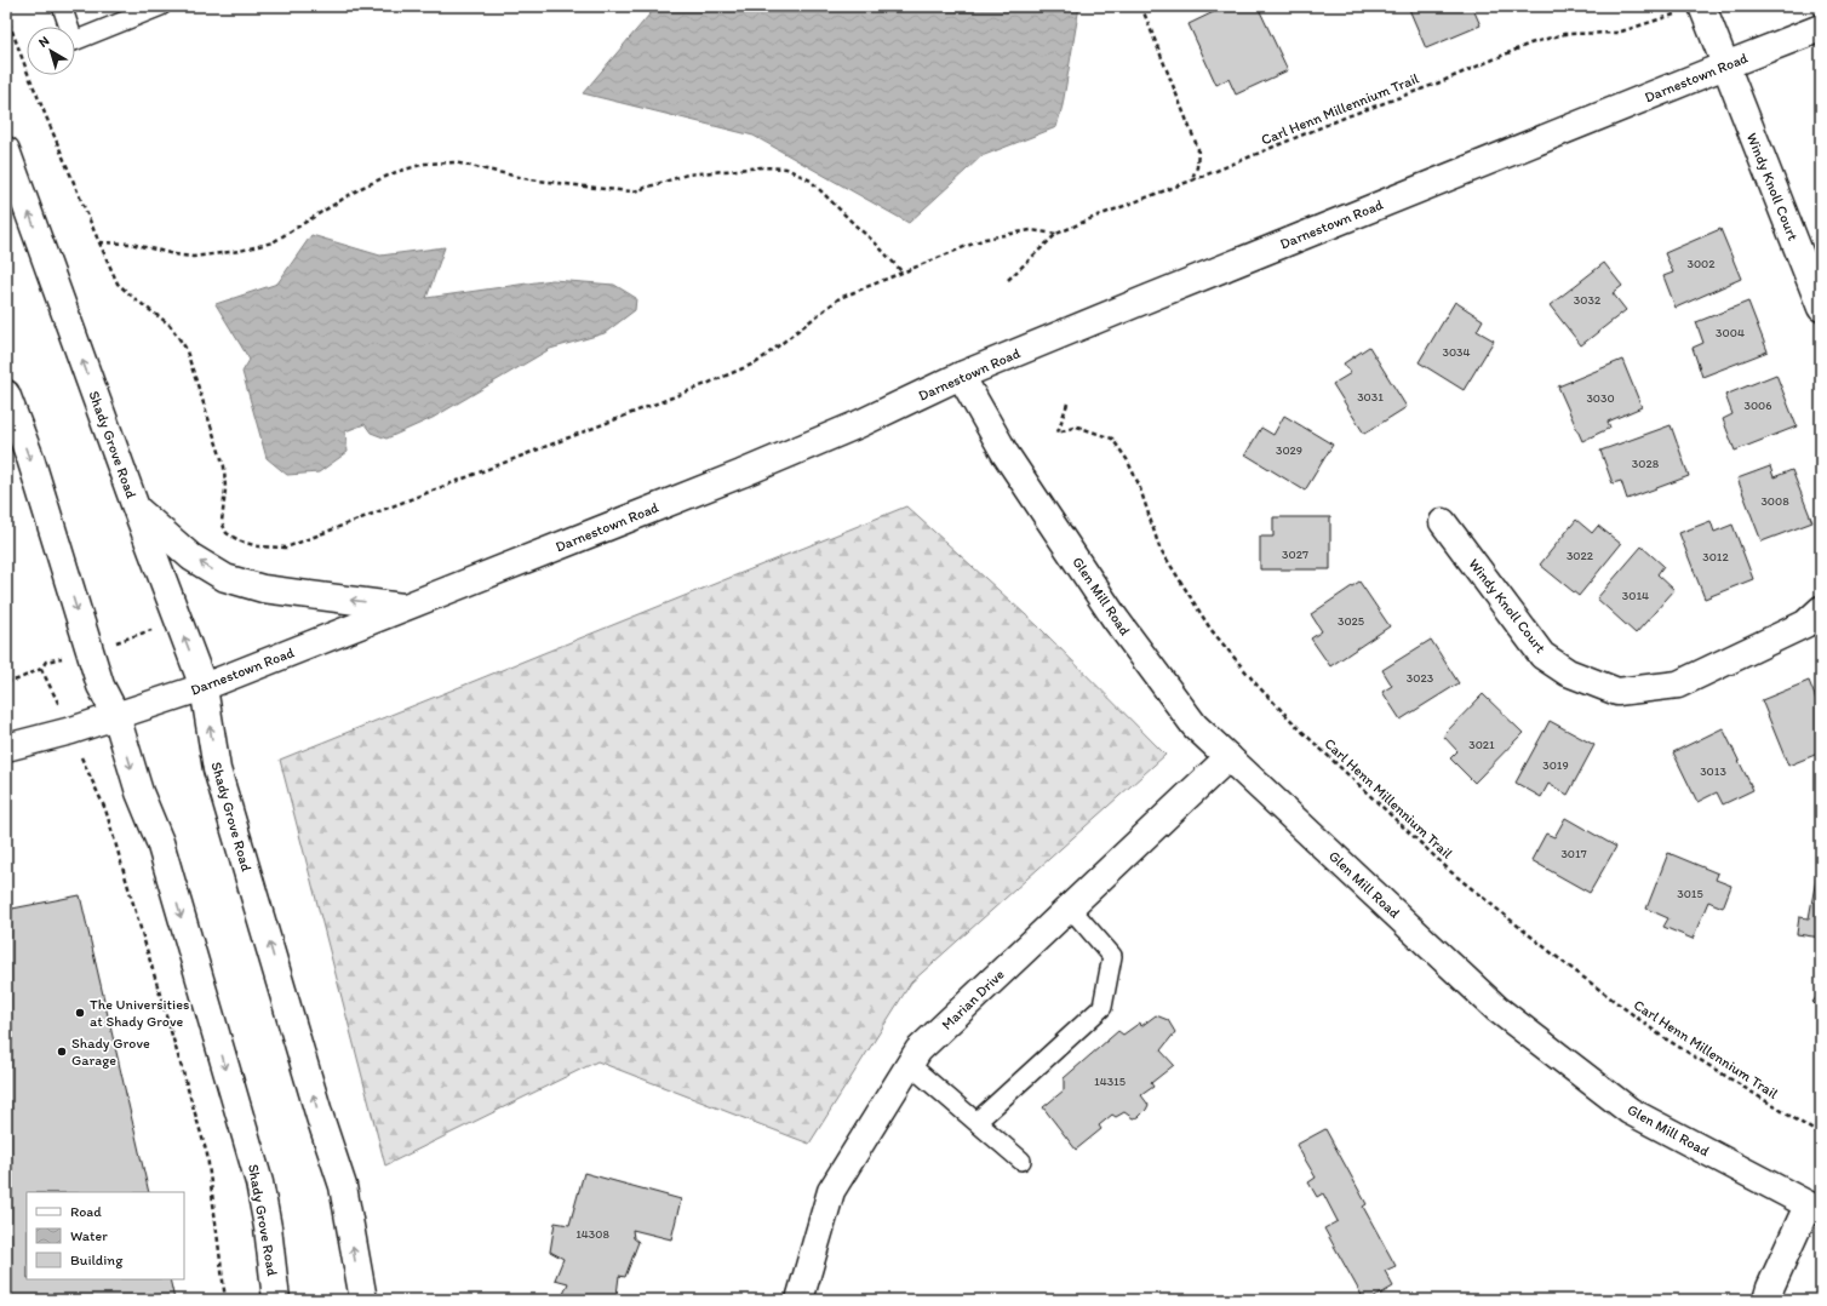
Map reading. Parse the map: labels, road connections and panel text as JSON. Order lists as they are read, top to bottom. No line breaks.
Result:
{"streets":{"main road":["Darnestown Road","Windy Knoll Court","Shady Grove Road","Glen Mill Road","Marian Drive"],"path":["Carl Henn Millennium Trail"]},"crossings":[["Darnestown Road","Windy Knoll Court"],["Darnestown Road","Shady Grove Road"],["Darnestown Road","Glen Mill Road"],["Carl Henn Millennium Trail","Windy Knoll Court"],["Glen Mill Road","Marian Drive"]],"places":["The Universities at Shady Grove","Shady Grove Garage"],"house_numbers":["3002","3032","3004","3034","3031","3030","3006","3029","3028","3008","3027","3022","3012","3014","3025","3023","3021","3019","3013","3017","3015","14315","14308"],"legend":["Road","Water","Building"],"north":"top left"}
